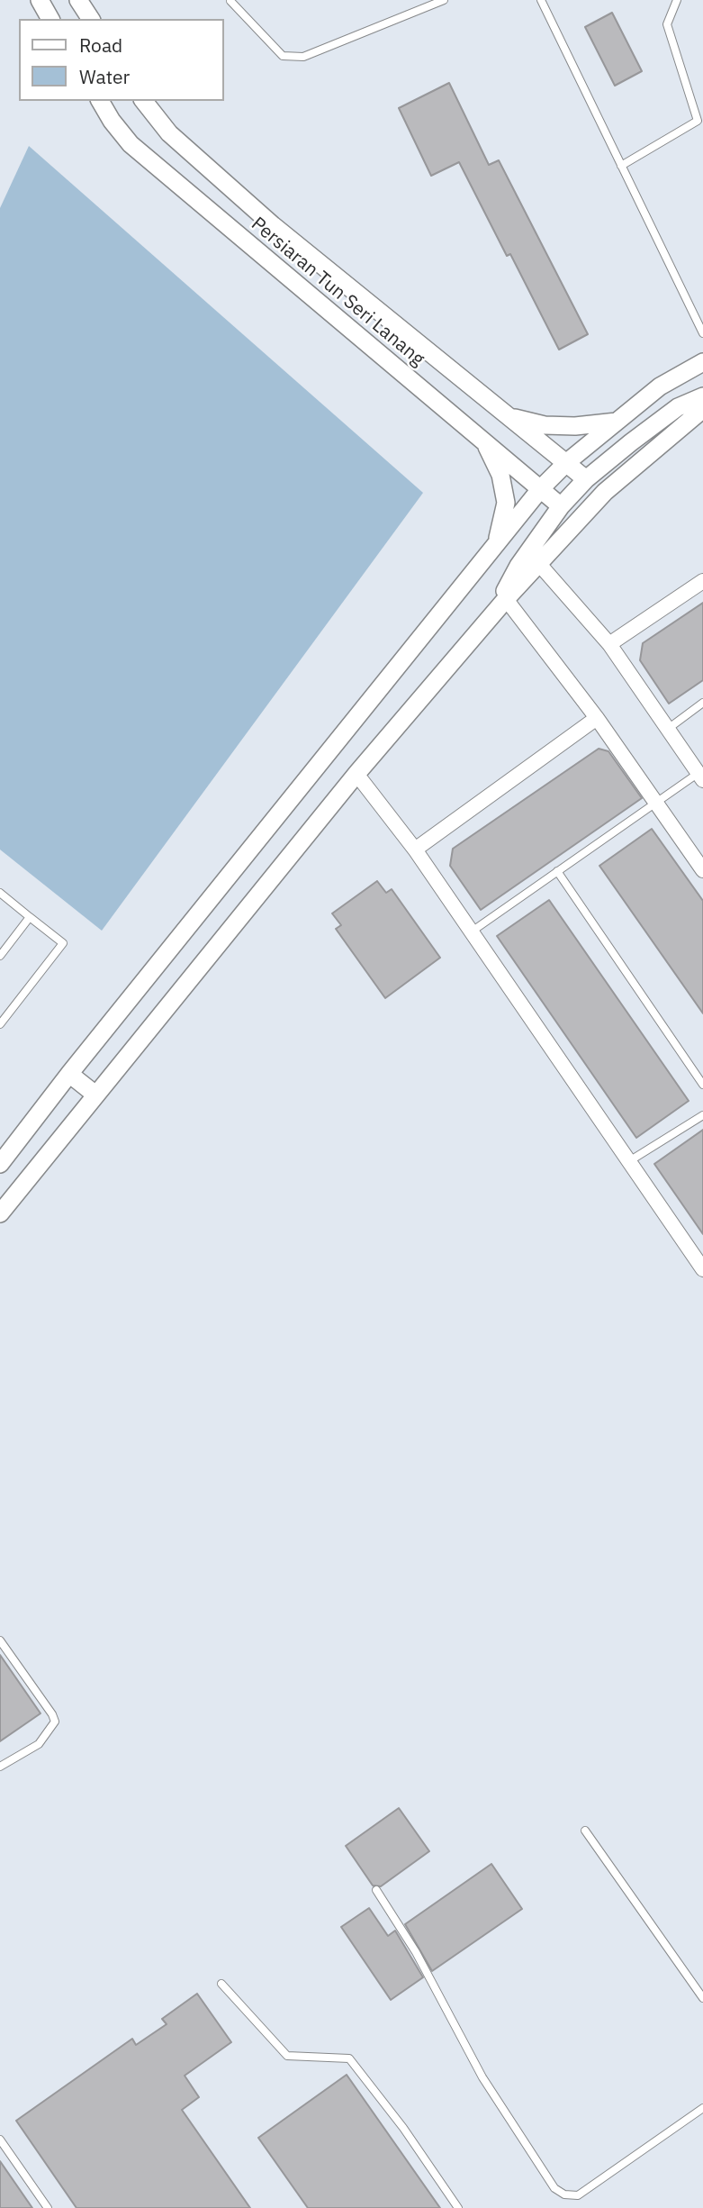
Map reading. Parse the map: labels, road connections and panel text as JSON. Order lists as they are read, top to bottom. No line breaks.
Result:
{"streets":{"street":["Persiaran Tun Seri Lanang"]},"legend":["Road","Water"]}
